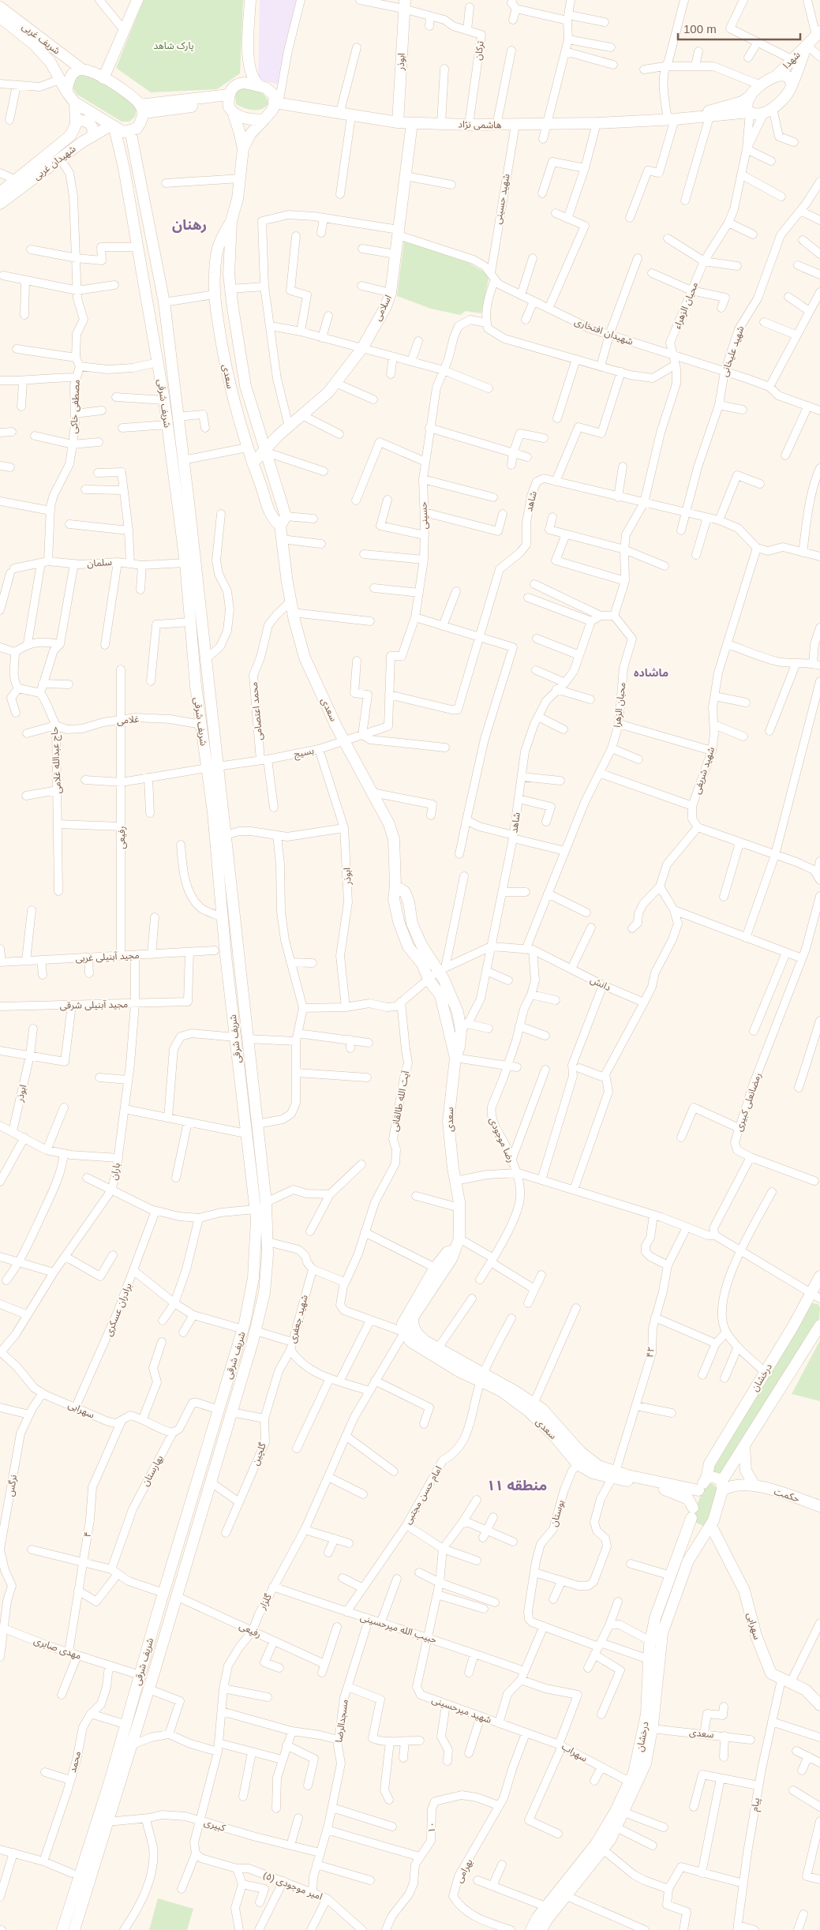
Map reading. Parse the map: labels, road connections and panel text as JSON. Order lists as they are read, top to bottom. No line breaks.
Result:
{"streets":{"main road":["شریف غربی","شهدا","ابوذر","هاشمی نژاد","شهیدان غربی","اسلامی","سعدی","شریف شرقی","درخشان","سهرابی","حکمت"],"street":["ترکان","شهید حسینی","محبان الزهراء","شهیدان افتخاری","شهید علیخانی","مصطفی خاکی","شاهد","حسینی","سلمان","محبان الزهرا","محمد اعتصامی","غلامی","بسیج","حاج عبدالله غلامی","شهید شریفی","رفیعی","مجید آبنیلی غربی","دانش","مجید آبنیلی شرقی","آیت الله طالقانی","رمضانعلی کبیری","رضا موجودی","باران","برادران عسکری","شهید جعفری","۴۲","گلچین","بهارستان","نرگس","امام حسن مجتبی","بوستان","۴","گلزار","حبیب الله میرحسینی","مهدی صابری","شهید میرحسینی","مسجدالرضا","سهراب","محمد","پیام","کبیری","۱۰","بهرامی","امیر موجودی (۵)"]},"crossings":[["شریف غربی","شهیدان غربی"],["شریف غربی","شریف شرقی"],["ترکان","ابوذر"],["ترکان","هاشمی نژاد"],["شهدا","هاشمی نژاد"],["ابوذر","هاشمی نژاد"],["ابوذر","بسیج"],["هاشمی نژاد","شهید حسینی"],["هاشمی نژاد","محبان الزهراء"],["هاشمی نژاد","اسلامی"],["شهیدان غربی","شریف شرقی"],["شهیدان غربی","مصطفی خاکی"],["شهید حسینی","شهیدان افتخاری"],["محبان الزهراء","شهیدان افتخاری"],["محبان الزهراء","شاهد"],["اسلامی","شهیدان افتخاری"],["اسلامی","سعدی"],["شهیدان افتخاری","شهید علیخانی"],["شهید علیخانی","شاهد"],["سعدی","شاهد"],["سعدی","محمد اعتصامی"],["سعدی","بسیج"],["سعدی","آیت الله طالقانی"],["سعدی","۴۲"],["سعدی","درخشان"],["سعدی","سهرابی"],["سعدی","امام حسن مجتبی"],["سعدی","بوستان"],["سعدی","گلزار"],["شریف شرقی","سلمان"],["شریف شرقی","غلامی"],["شریف شرقی","بسیج"],["شریف شرقی","رفیعی"],["شریف شرقی","بهارستان"],["شریف شرقی","مهدی صابری"],["شریف شرقی","کبیری"],["مصطفی خاکی","سلمان"],["شاهد","حسینی"],["شاهد","شهید شریفی"],["شاهد","دانش"],["حسینی","بسیج"],["محبان الزهرا","دانش"],["محبان الزهرا","رضا موجودی"],["محمد اعتصامی","بسیج"],["غلامی","حاج عبدالله غلامی"],["غلامی","رفیعی"],["بسیج","رفیعی"],["رفیعی","مجید آبنیلی غربی"],["رفیعی","گلزار"],["مجید آبنیلی غربی","مجید آبنیلی شرقی"],["مجید آبنیلی غربی","باران"],["دانش","رضا موجودی"],["مجید آبنیلی شرقی","باران"],["آیت الله طالقانی","گلزار"],["باران","سهرابی"],["برادران عسکری","سهرابی"],["شهید جعفری","گلچین"],["شهید جعفری","گلزار"],["درخشان","سهرابی"],["درخشان","سهراب"],["سهرابی","نرگس"],["سهرابی","۴"],["سهرابی","پیام"],["بهارستان","۴"],["نرگس","مهدی صابری"],["امام حسن مجتبی","حبیب الله میرحسینی"],["۴","مهدی صابری"],["گلزار","حبیب الله میرحسینی"],["گلزار","کبیری"],["گلزار","امیر موجودی (۵)"],["حبیب الله میرحسینی","شهید میرحسینی"],["حبیب الله میرحسینی","مسجدالرضا"],["حبیب الله میرحسینی","سهراب"],["مهدی صابری","محمد"],["شهید میرحسینی","سهراب"],["مسجدالرضا","کبیری"],["مسجدالرضا","امیر موجودی (۵)"],["۱۰","بهرامی"]],"districts":["رهنان","ماشاده","منطقه ۱۱"],"parks":["پارک شاهد"],"scale_bar":"100 m"}
